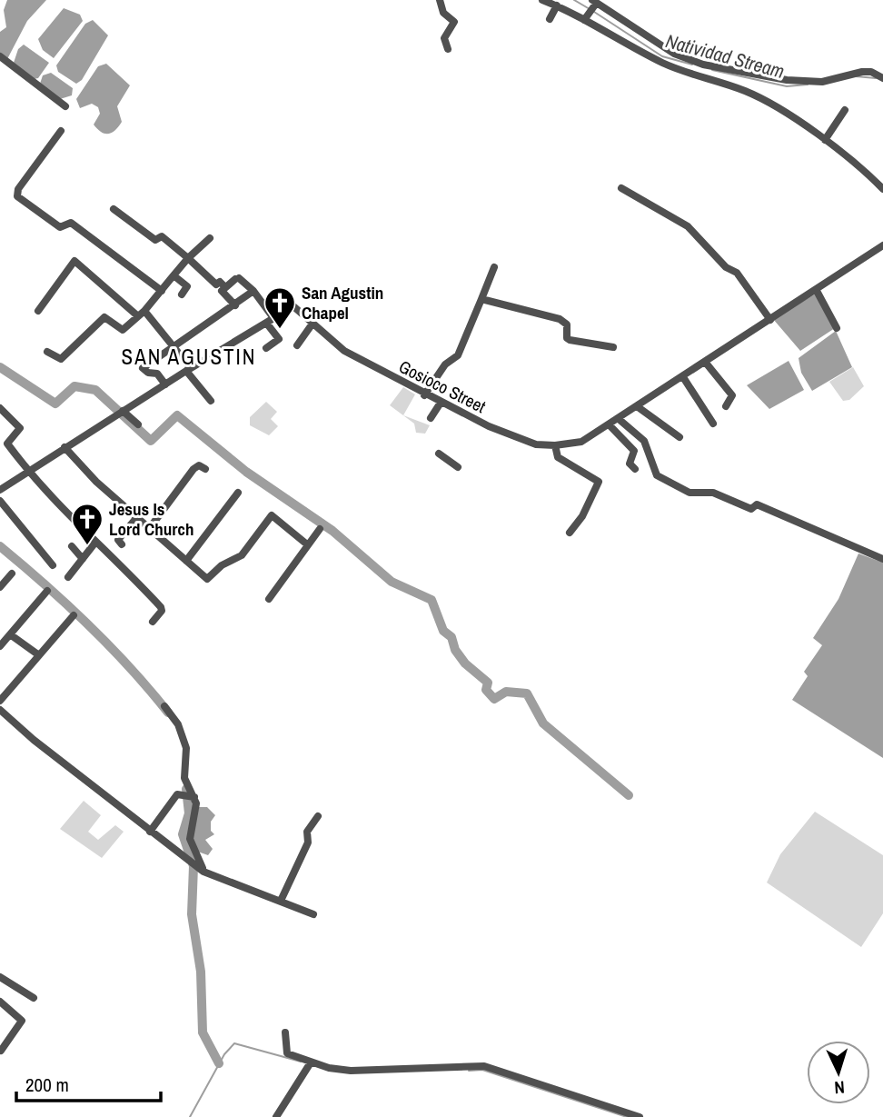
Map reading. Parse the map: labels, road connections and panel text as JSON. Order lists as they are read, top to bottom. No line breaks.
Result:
{"streets":{"street":["Gosioco Street"]},"districts":["SAN AGUSTIN"],"water":["Natividad Stream"],"places":{"church":["San Agustin Chapel","Jesus Is Lord Church"]},"scale_bar":"200 m","north":"bottom"}
